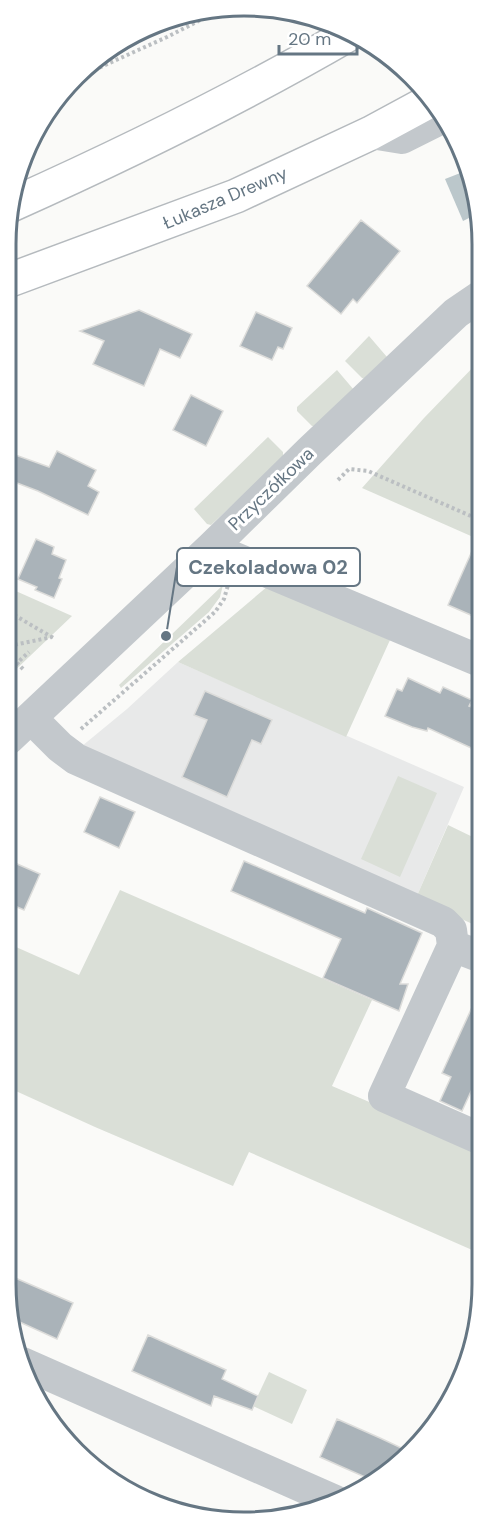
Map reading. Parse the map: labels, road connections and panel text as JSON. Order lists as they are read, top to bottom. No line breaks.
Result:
{"streets":{"main road":["Łukasza Drewny"],"street":["Przyczółkowa"]},"places":["Czekoladowa 02"],"scale_bar":"20 m"}
